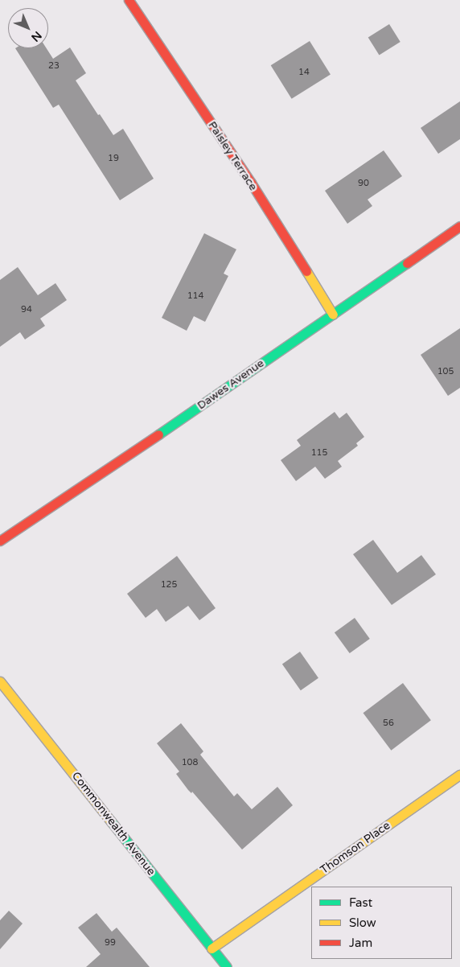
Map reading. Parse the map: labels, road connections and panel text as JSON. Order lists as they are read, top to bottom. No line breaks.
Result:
{"streets":{"street":["Paisley Terrace","Dawes Avenue","Commonwealth Avenue","Thomson Place"]},"crossings":[["Paisley Terrace","Dawes Avenue"],["Commonwealth Avenue","Thomson Place"]],"house_numbers":["23","14","19","90","114","94","105","115","125","56","108","99"],"legend":["Fast","Slow","Jam"],"north":"bottom right"}
